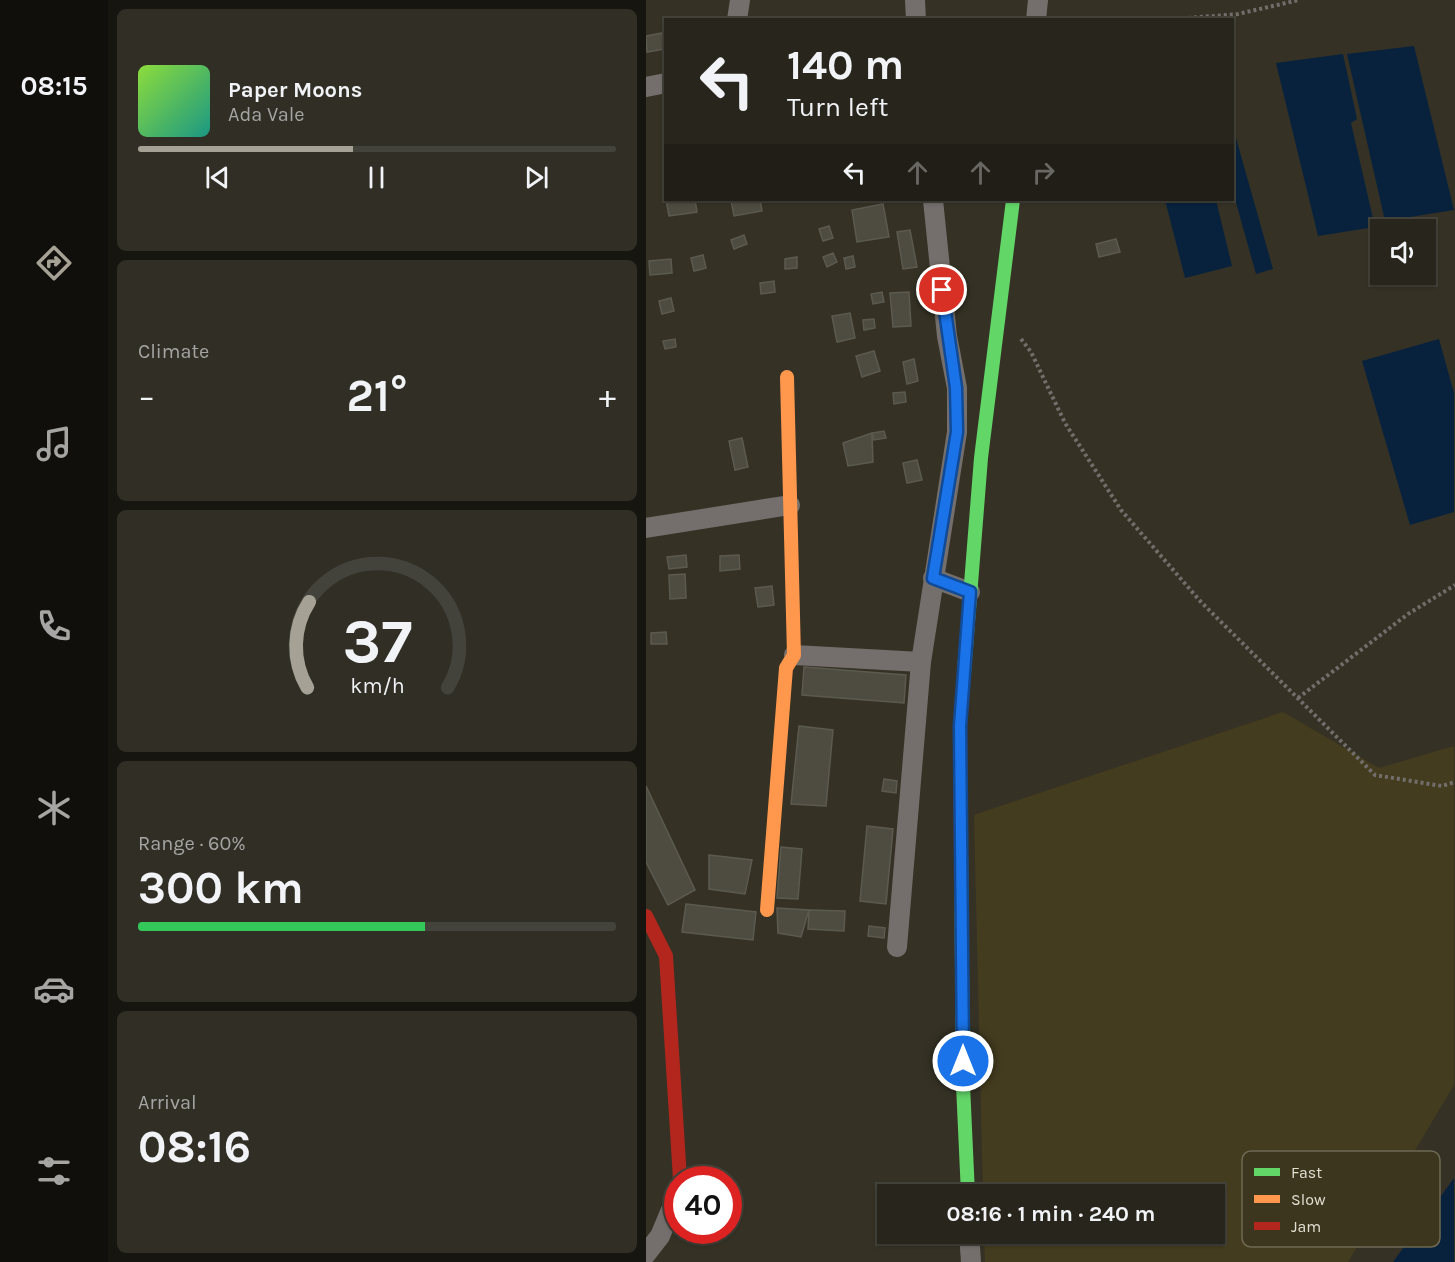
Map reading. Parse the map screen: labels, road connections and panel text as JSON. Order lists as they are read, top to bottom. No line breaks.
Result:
{"legend":["Fast","Slow","Jam"],"page":{"tabs":"08:15","turn":["140 m","Turn left"],"song":["Paper Moons","Ada Vale"],"tile":["Climate",["Range · 60%","300 km"],["Arrival","08:16"]],"heat":["−","21°","+"],"limit":"40","trip":"08:16 · 1 min · 240 m","gauge":["37","km/h"]}}
